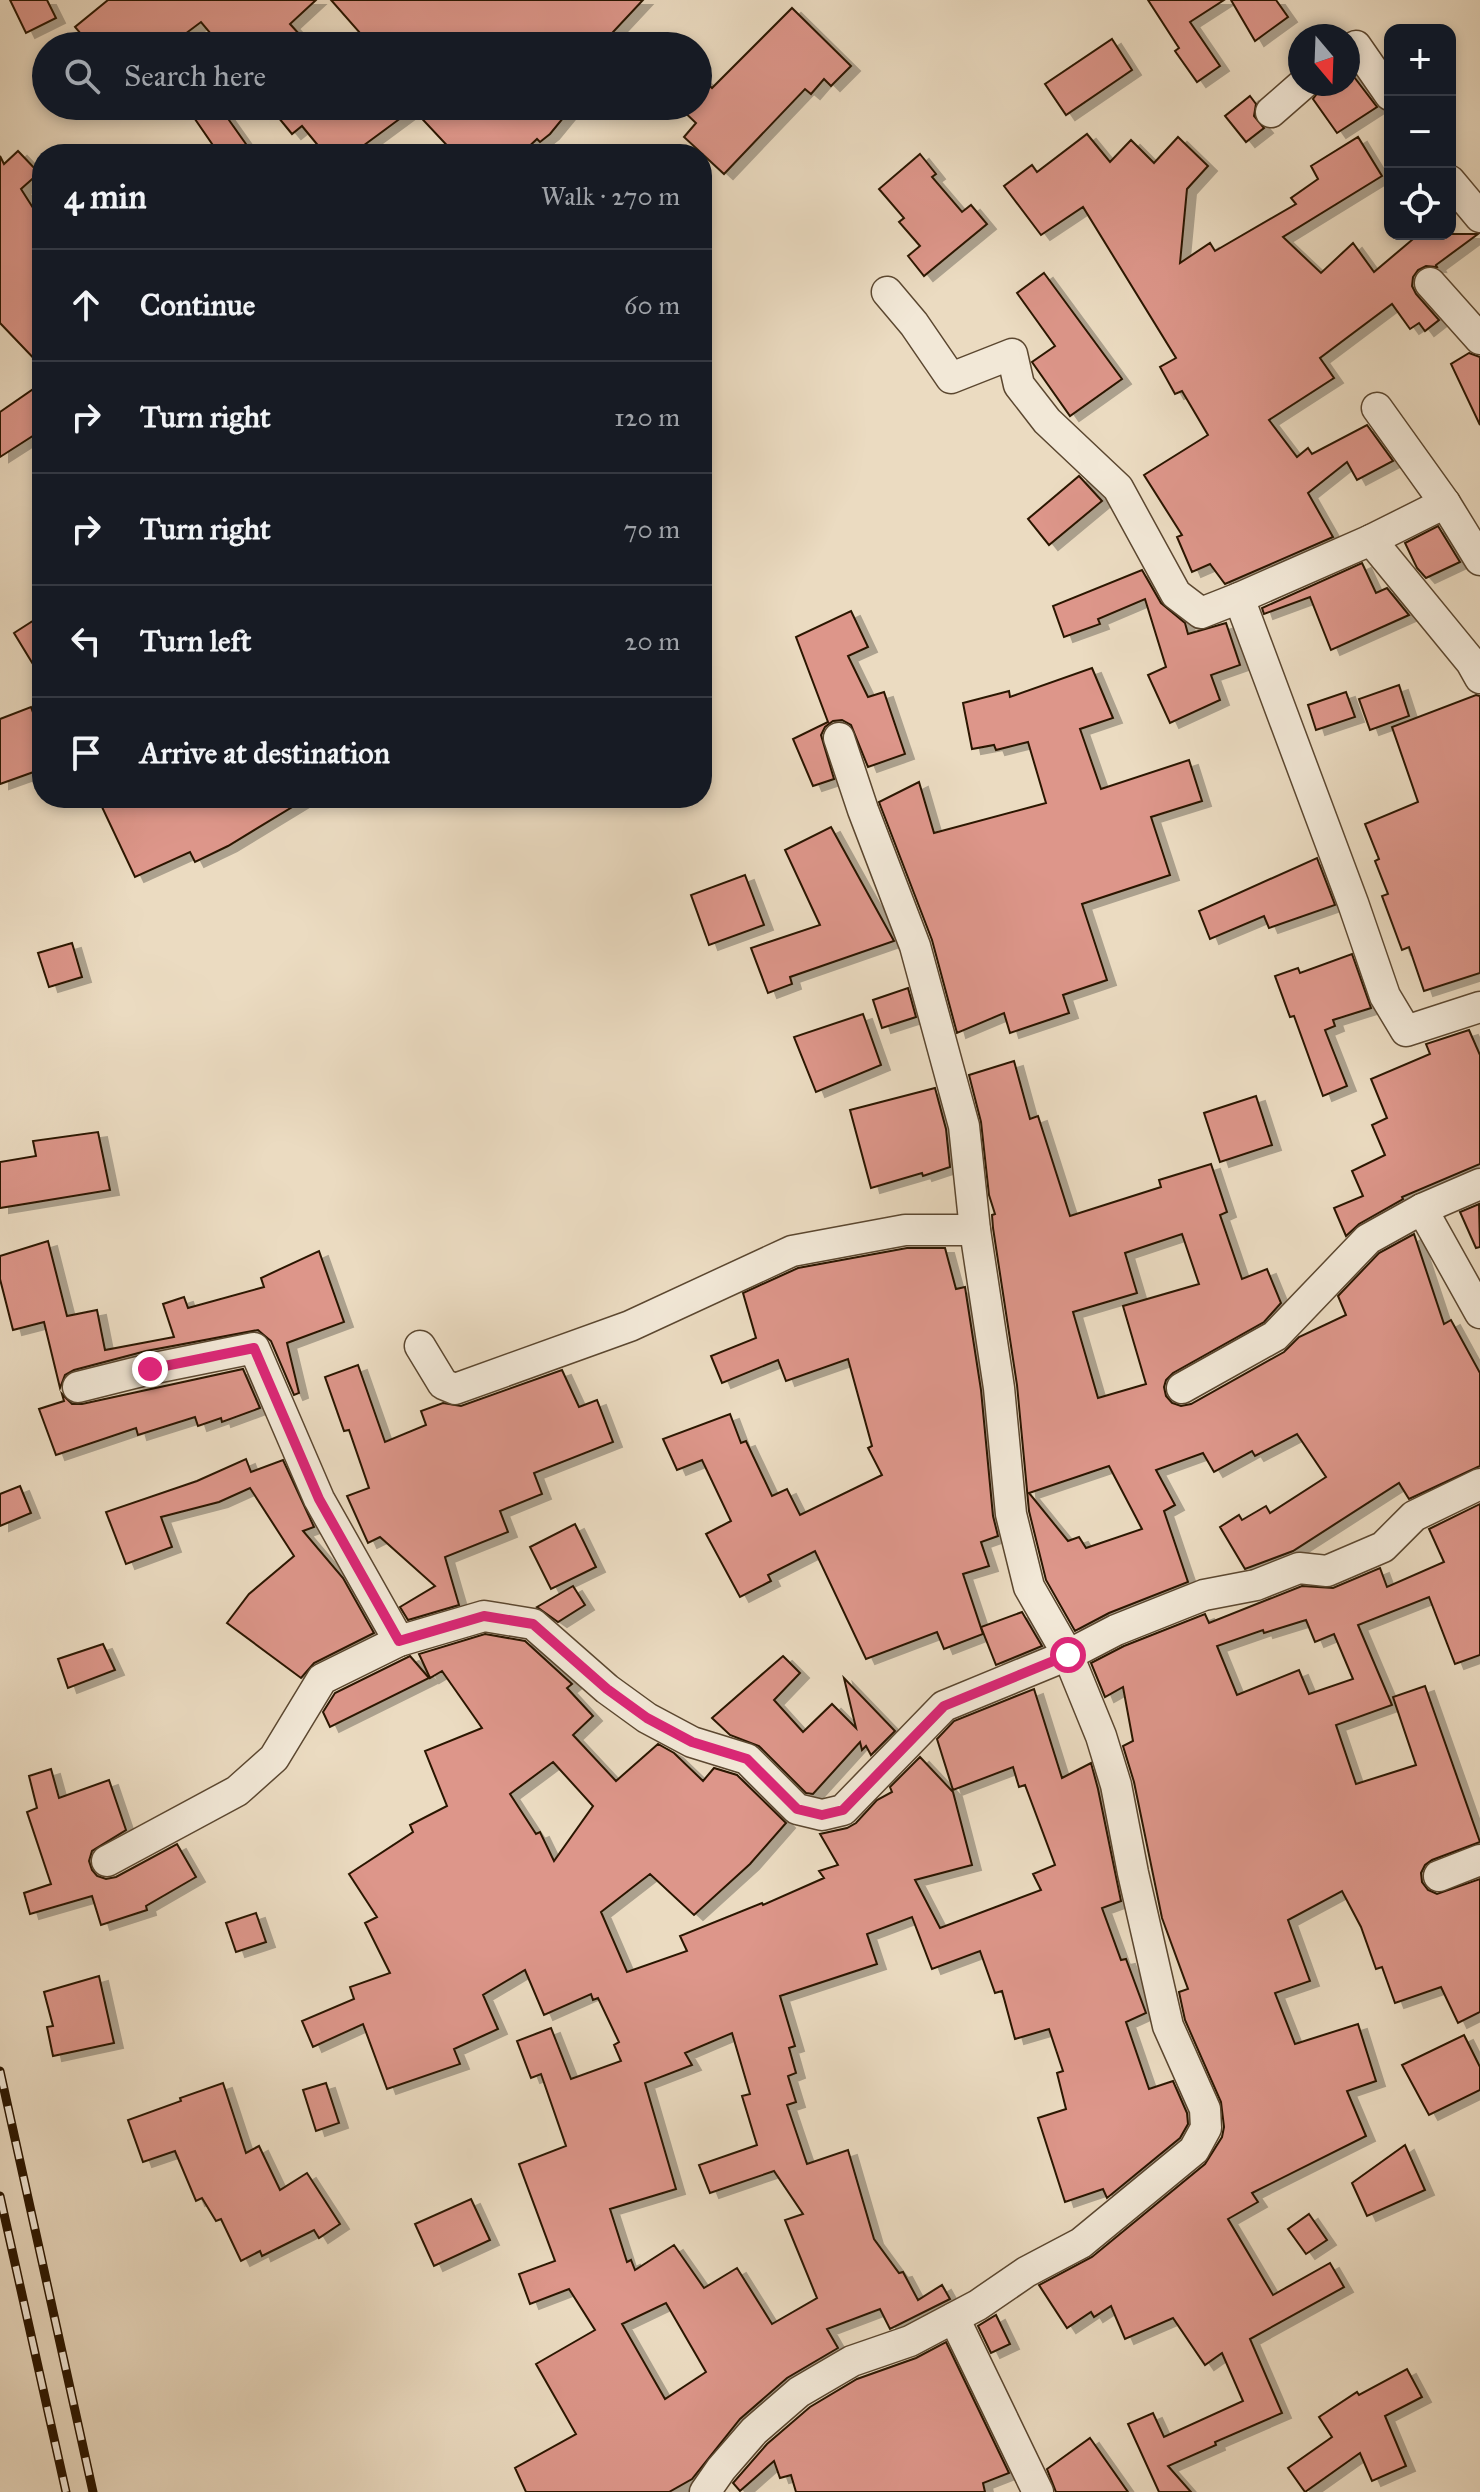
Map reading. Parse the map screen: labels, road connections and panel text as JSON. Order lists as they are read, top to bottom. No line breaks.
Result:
{"north":"bottom","page":{"map_buttons":["+","−"],"search":"Search here","heading":["4 min","Walk · 270 m"],"list":[["Continue","60 m"],["Turn right","120 m"],["Turn right","70 m"],["Turn left","20 m"],"Arrive at destination"]}}
